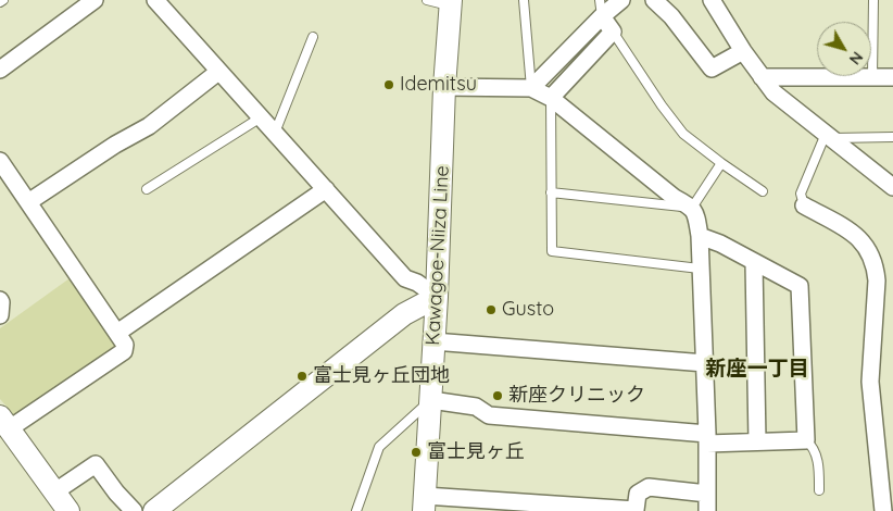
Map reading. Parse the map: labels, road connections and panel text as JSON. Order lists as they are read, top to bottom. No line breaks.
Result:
{"streets":{"main road":["Kawagoe-Niiza Line"]},"districts":["新座一丁目"],"places":["Idemitsu","Gusto","富士見ヶ丘団地","新座クリニック","富士見ヶ丘"],"north":"bottom right"}
